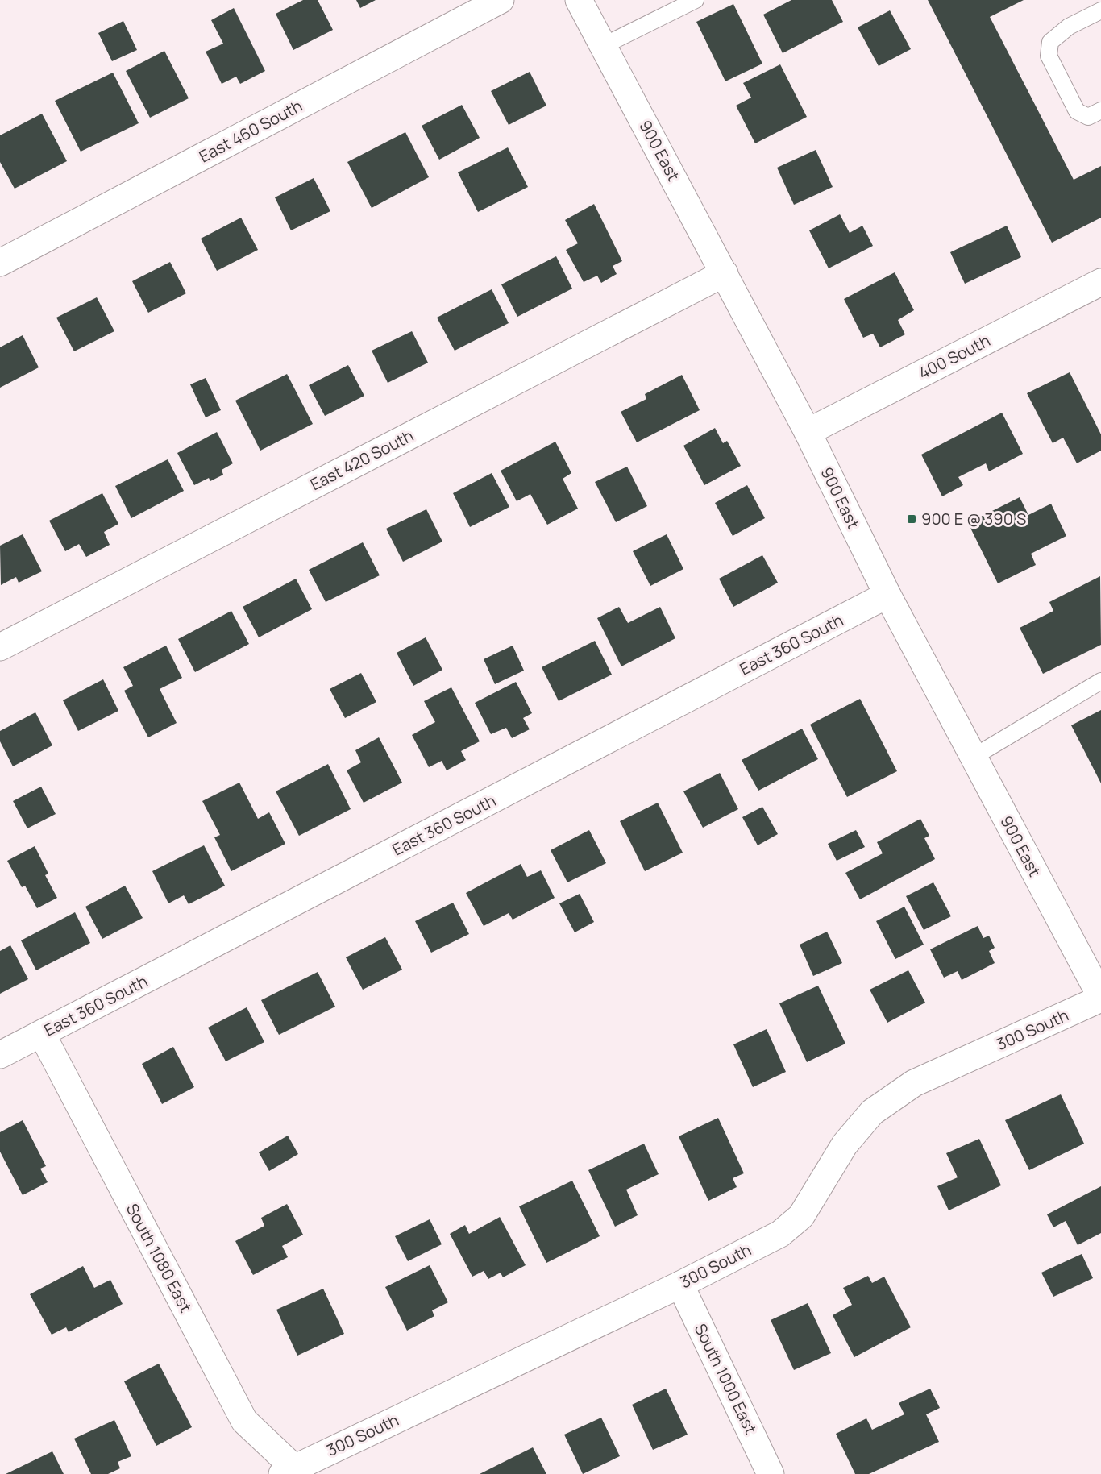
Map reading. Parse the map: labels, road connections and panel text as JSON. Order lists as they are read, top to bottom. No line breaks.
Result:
{"streets":{"street":["East 460 South","900 East","400 South","East 420 South","East 360 South","300 South","South 1080 East","South 1000 East"]},"crossings":[["900 East","400 South"],["900 East","East 420 South"],["900 East","East 360 South"],["900 East","300 South"],["East 360 South","South 1080 East"],["300 South","South 1080 East"],["300 South","South 1000 East"]],"places":{"transit":["900 E @ 390 S"]}}
